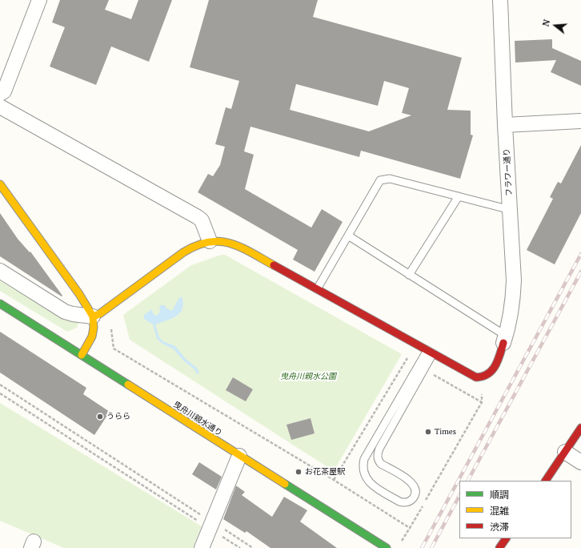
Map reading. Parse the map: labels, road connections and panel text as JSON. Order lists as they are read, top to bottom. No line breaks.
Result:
{"streets":{"street":["フラワー通り","曳舟川親水通り"]},"parks":["曳舟川親水公園"],"places":["うらら","Times","お花茶屋駅"],"legend":["順調","混雑","渋滞"],"north":"left"}
